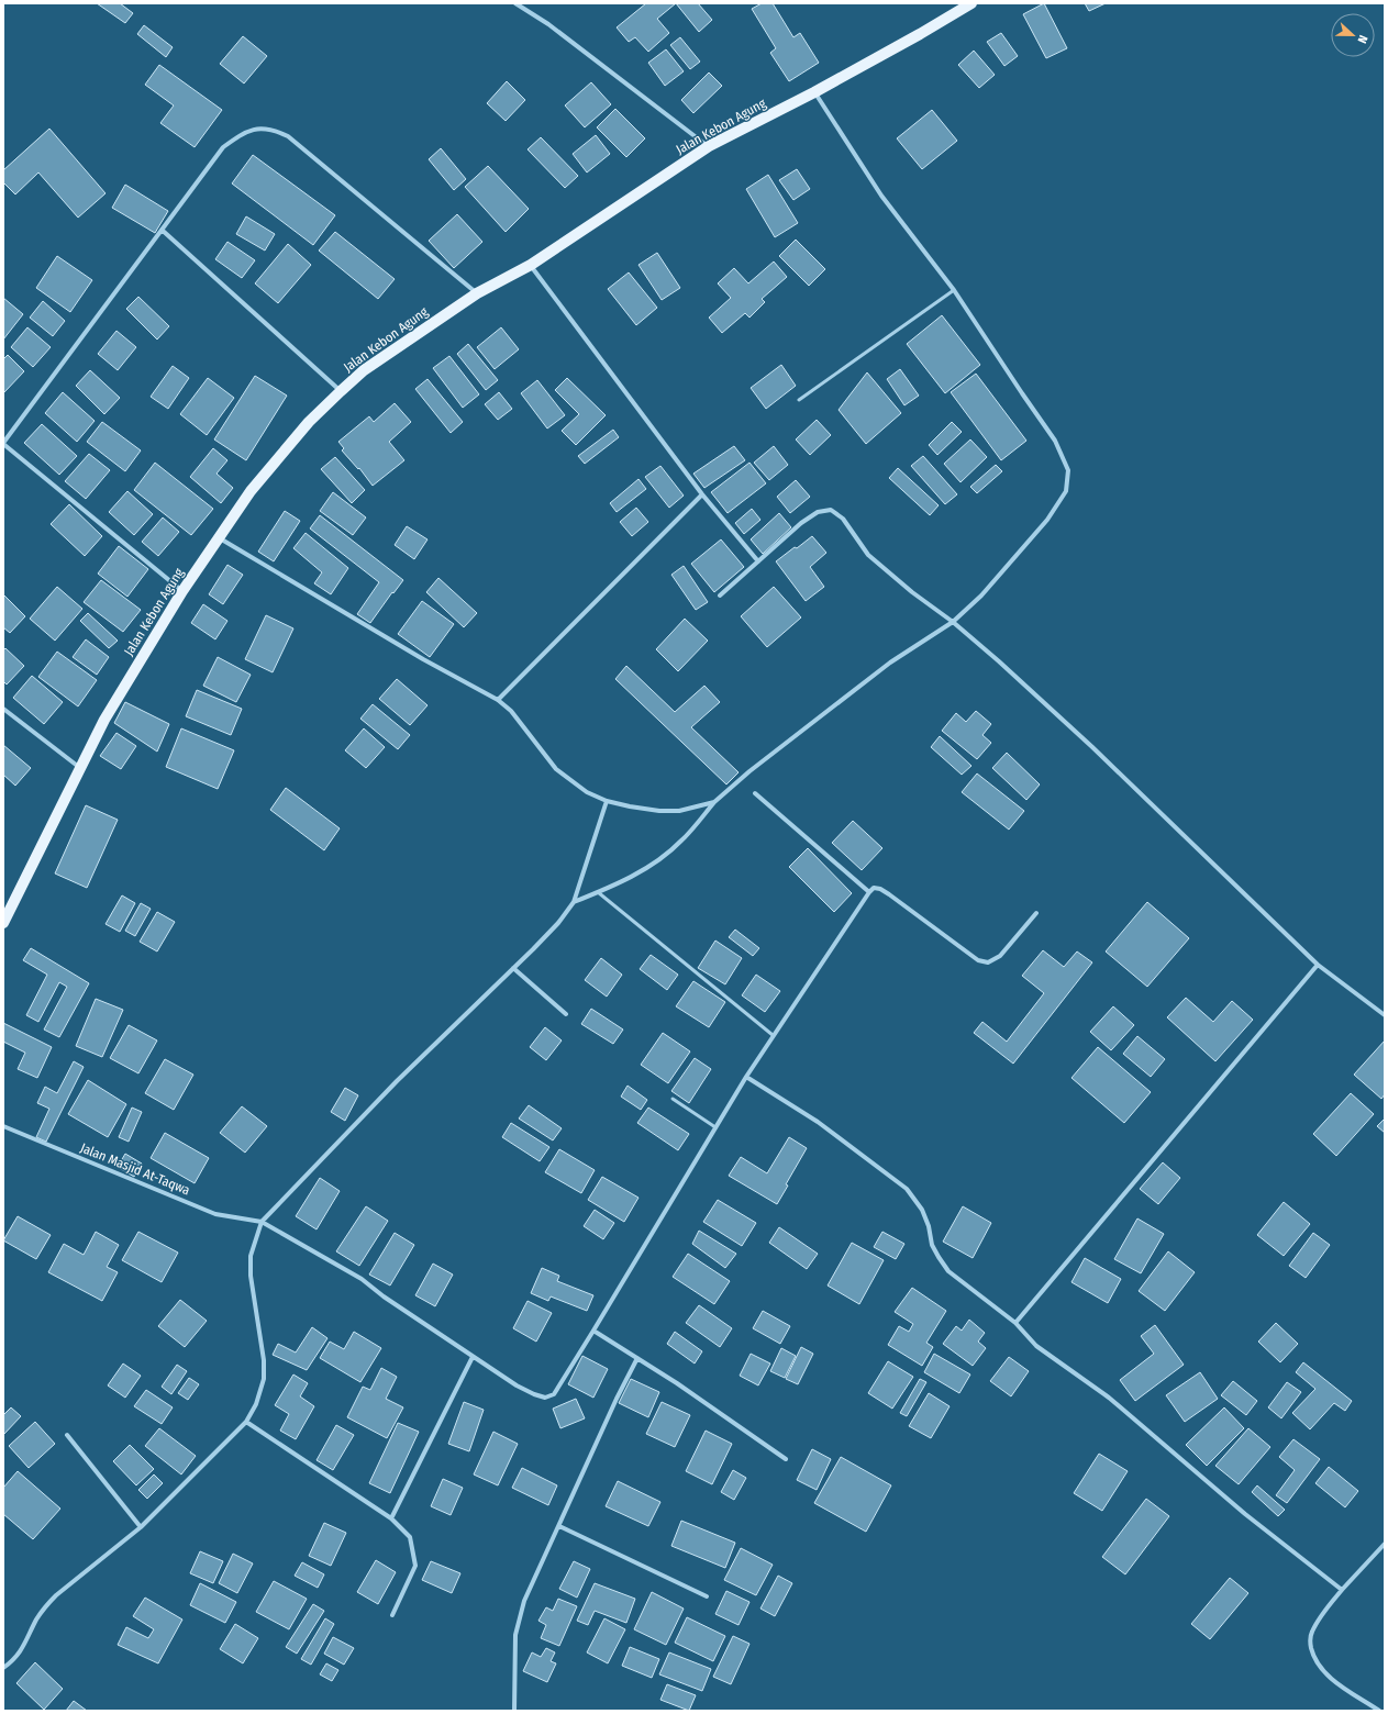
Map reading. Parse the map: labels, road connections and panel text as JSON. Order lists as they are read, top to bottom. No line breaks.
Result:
{"streets":{"main road":["Jalan Kebon Agung"],"street":["Jalan Masjid At-Taqwa"]},"north":"right"}
